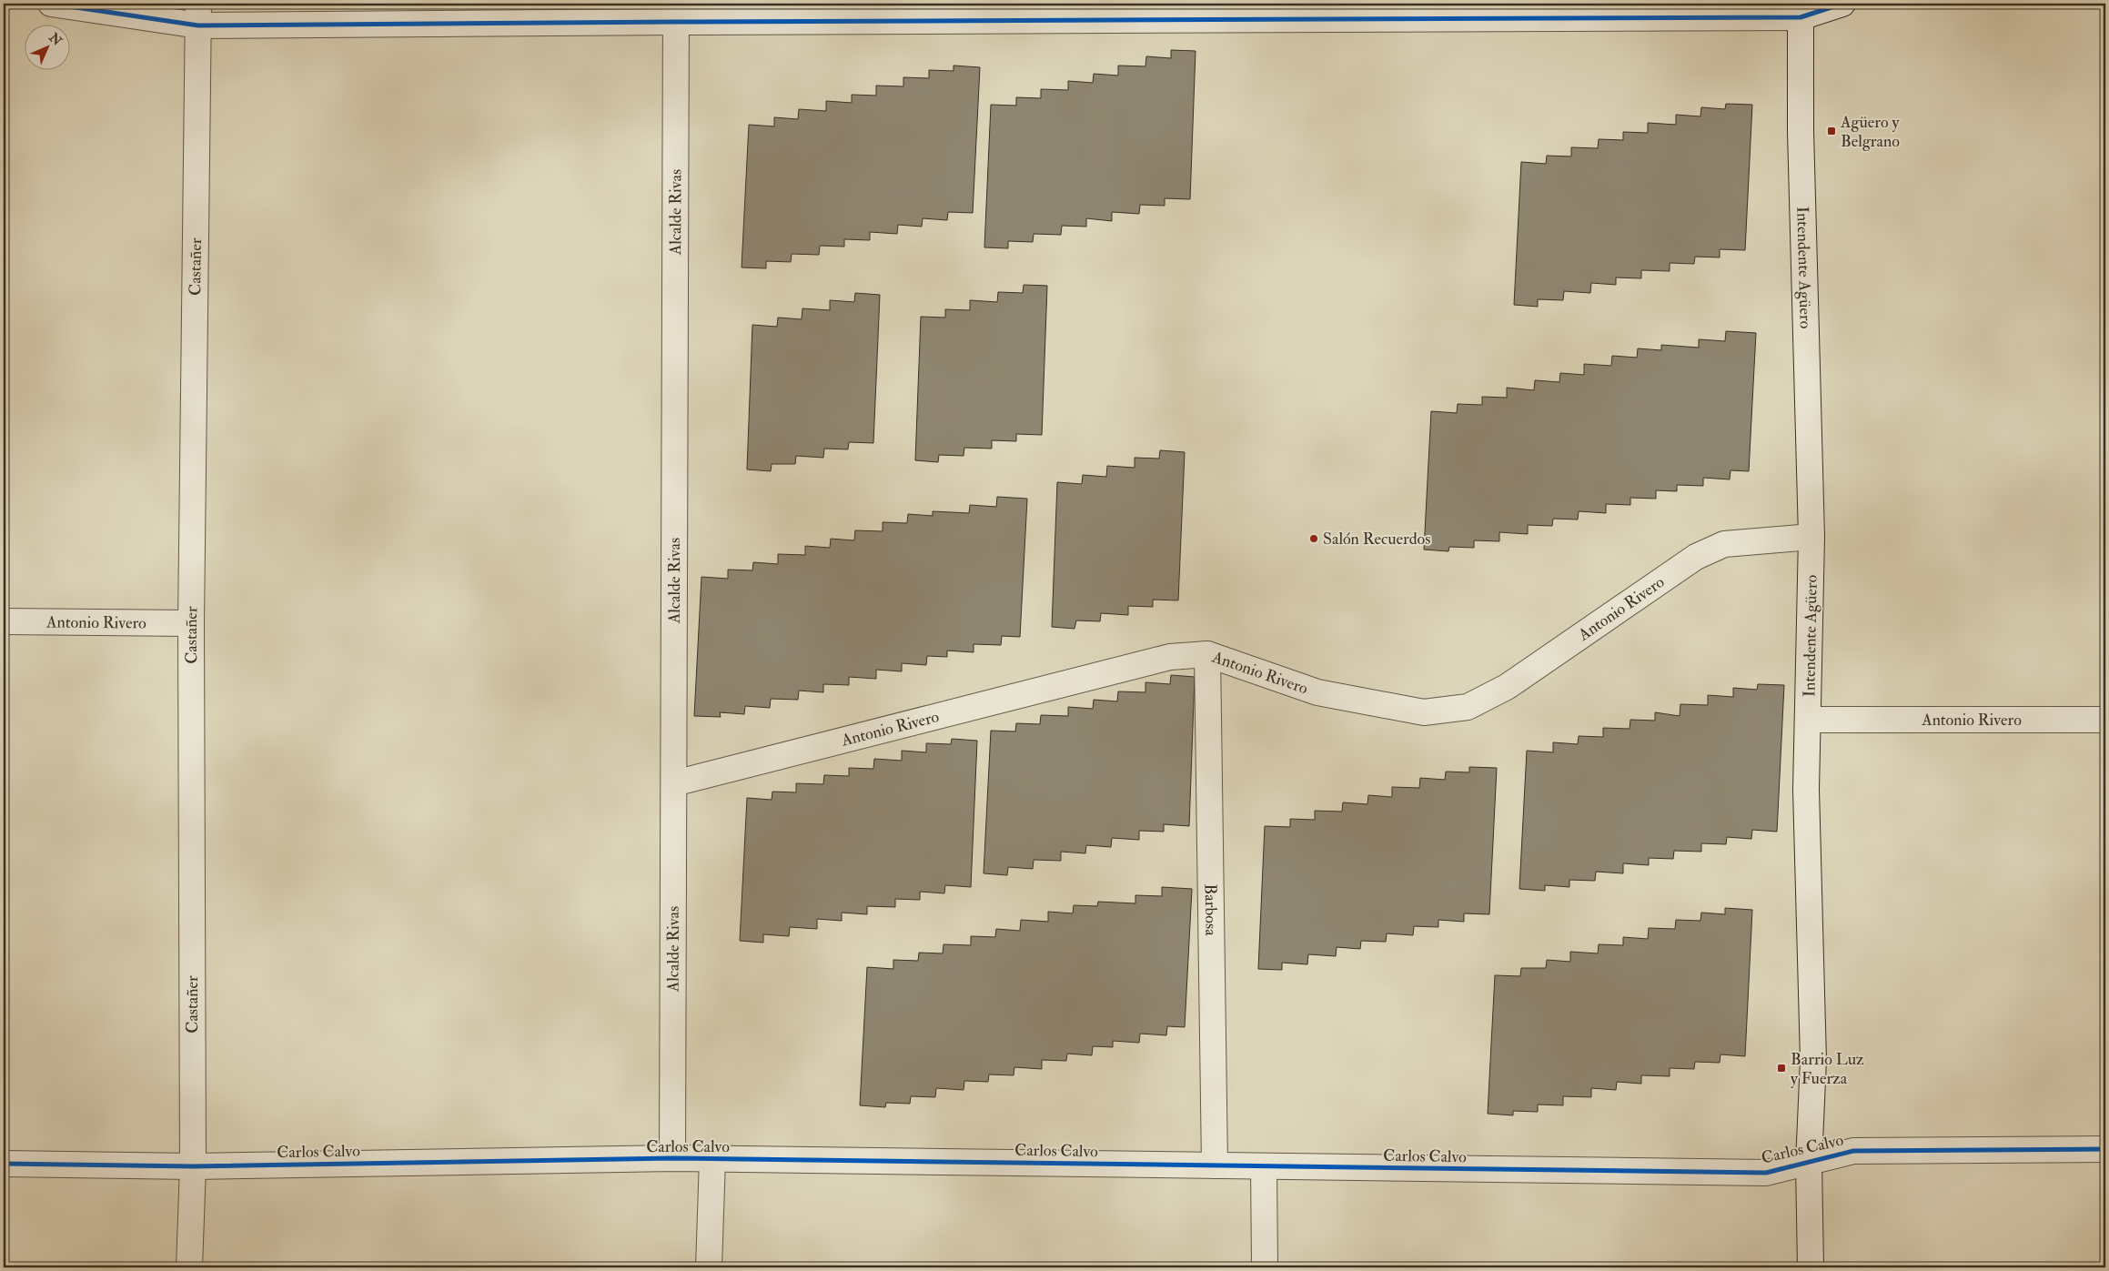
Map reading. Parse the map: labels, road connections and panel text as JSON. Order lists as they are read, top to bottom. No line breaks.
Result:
{"streets":{"street":["Alcalde Rivas","Castañer","Intendente Agüero","Antonio Rivero","Barbosa","Carlos Calvo"]},"crossings":[["Alcalde Rivas","Antonio Rivero"],["Alcalde Rivas","Carlos Calvo"],["Castañer","Antonio Rivero"],["Castañer","Carlos Calvo"],["Intendente Agüero","Antonio Rivero"],["Intendente Agüero","Carlos Calvo"],["Antonio Rivero","Barbosa"],["Barbosa","Carlos Calvo"]],"places":{"transit":["Agüero y Belgrano","Barrio Luz y Fuerza"],"other":["Salón Recuerdos"]},"north":"top right"}
